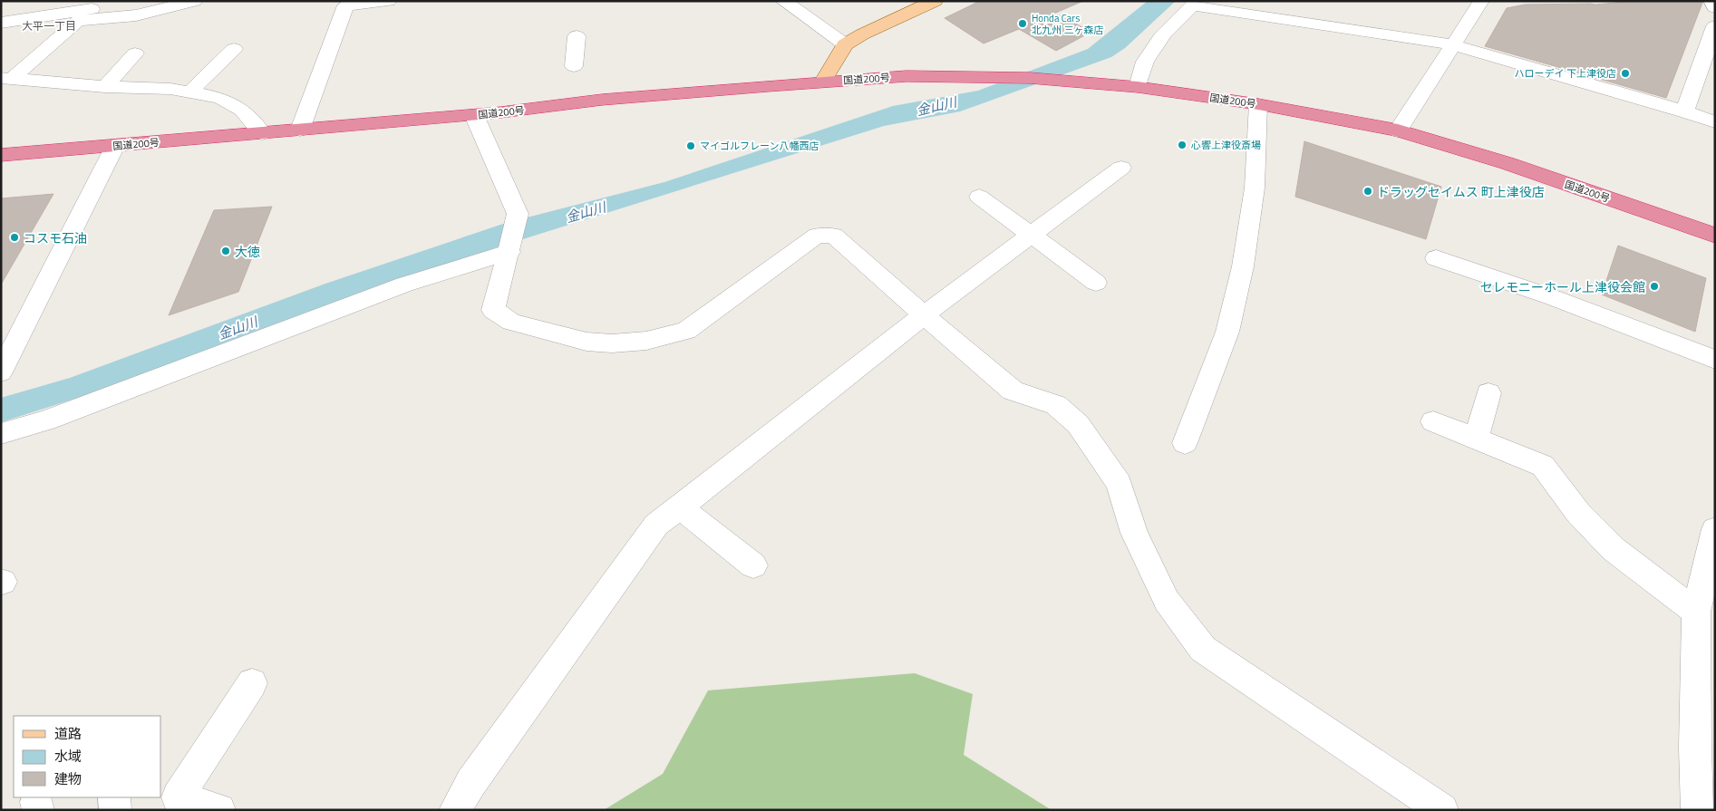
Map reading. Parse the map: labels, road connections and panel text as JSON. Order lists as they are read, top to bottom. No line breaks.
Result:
{"streets":{"highway":["国道200号"]},"districts":["大平一丁目"],"water":["金山川"],"places":["Honda Cars 北九州 三ヶ森店","ハローデイ 下上津役店","心響上津役斎場","マイゴルフレーン八幡西店","ドラッグセイムス 町上津役店","コスモ石油","大徳","セレモニーホール上津役会館"],"legend":["道路","水域","建物"]}
